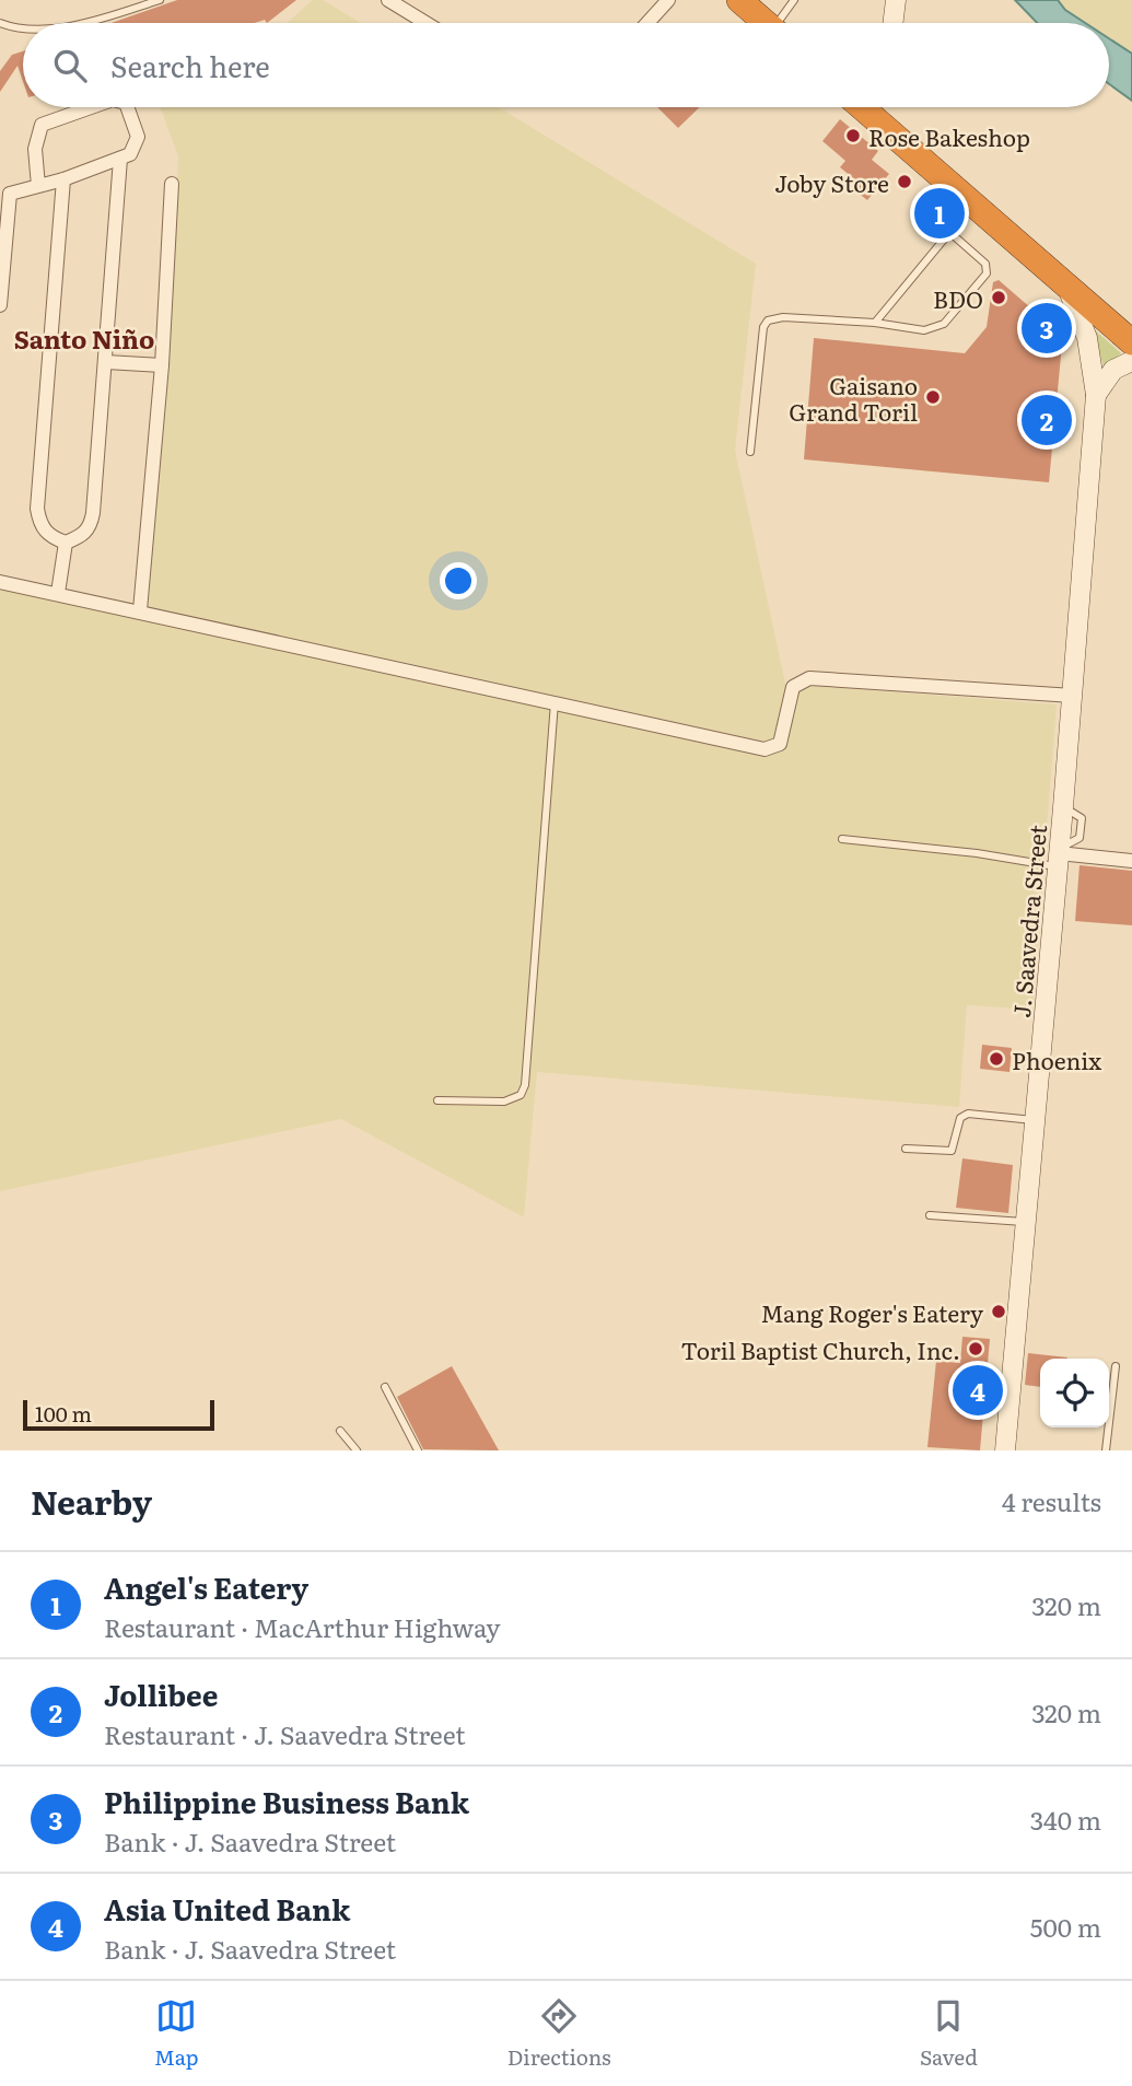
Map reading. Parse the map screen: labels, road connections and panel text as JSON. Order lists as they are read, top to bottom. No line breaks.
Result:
{"streets":{"main road":["J. Saavedra Street"]},"districts":["Santo Niño"],"places":["Rose Bakeshop","Joby Store","BDO","Gaisano Grand Toril","Phoenix","Mang Roger's Eatery","Toril Baptist Church, Inc."],"scale_bar":"100 m","page":{"search":"Search here","pins":["1","3","2","4"],"scale":"100 m","heading":["Nearby","4 results"],"list":[{"mark":"1","name":"Angel's Eatery","note":"Restaurant · MacArthur Highway","value":"320 m"},{"mark":"2","name":"Jollibee","note":"Restaurant · J. Saavedra Street","value":"320 m"},{"mark":"3","name":"Philippine Business Bank","note":"Bank · J. Saavedra Street","value":"340 m"},{"mark":"4","name":"Asia United Bank","note":"Bank · J. Saavedra Street","value":"500 m"}],"nav":["Map","Directions","Saved"]}}
